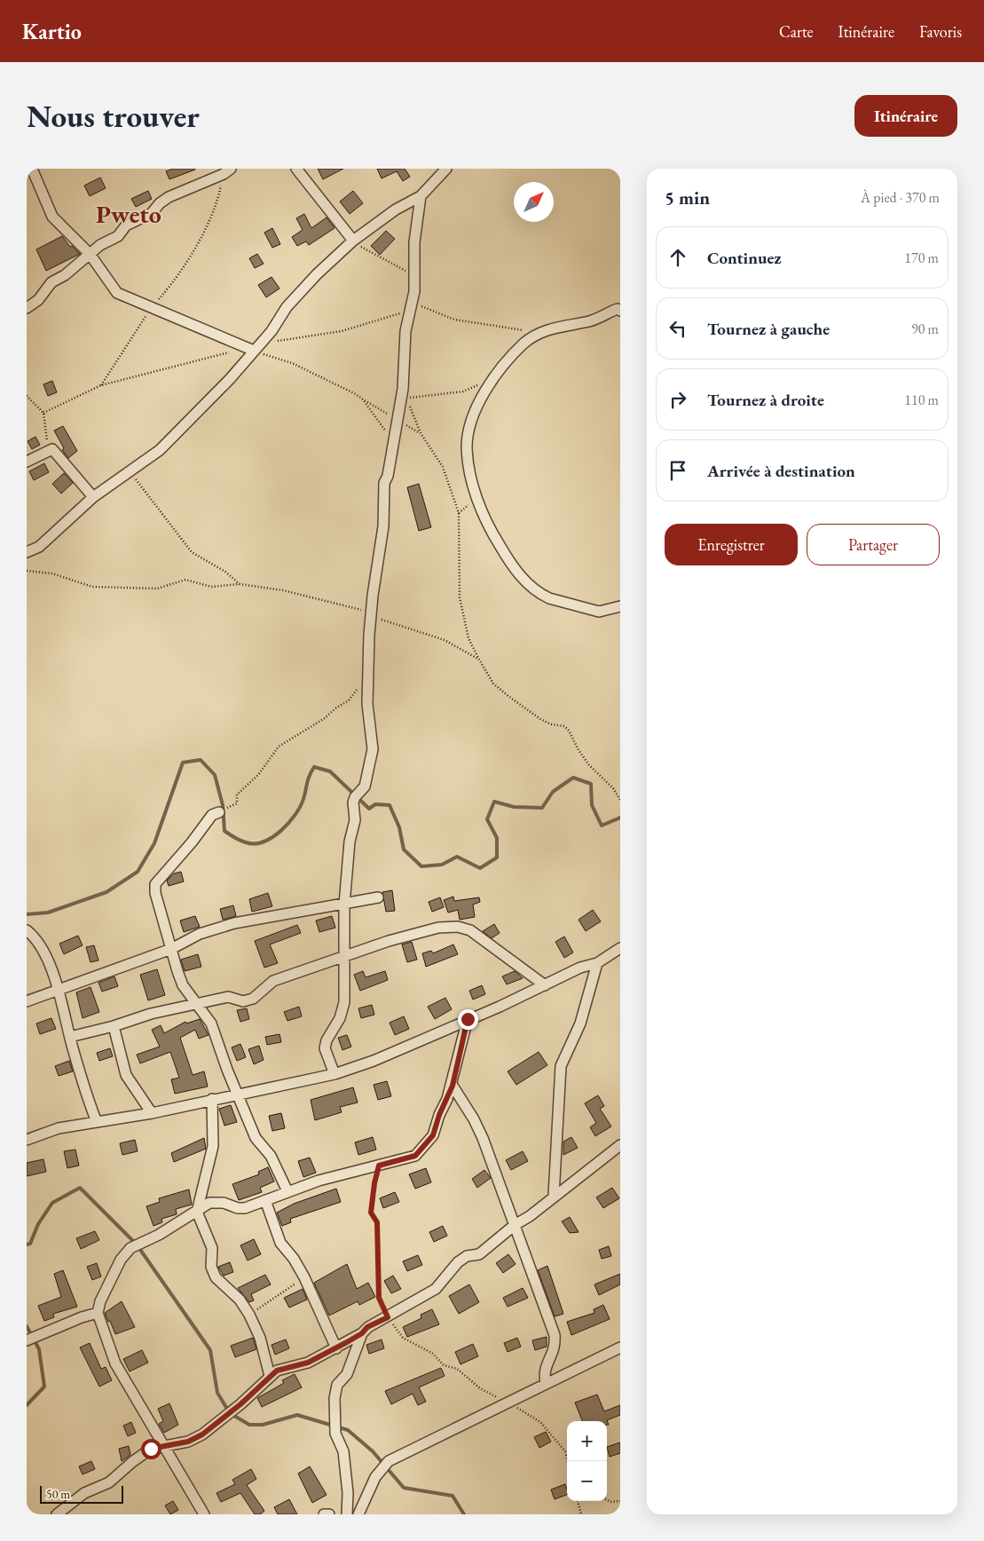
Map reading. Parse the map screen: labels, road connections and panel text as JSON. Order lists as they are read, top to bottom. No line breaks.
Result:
{"districts":["Pweto"],"scale_bar":"50 m","north":"top right","page":{"header":"Kartio","nav":["Carte","Itinéraire","Favoris"],"buttons":["Itinéraire",["Enregistrer","Partager"]],"title":"Nous trouver","heading":["5 min","À pied · 370 m"],"list":[["Continuez","170 m"],["Tournez à gauche","90 m"],["Tournez à droite","110 m"],"Arrivée à destination"],"map_buttons":["+","−"],"scale":"50 m"}}
